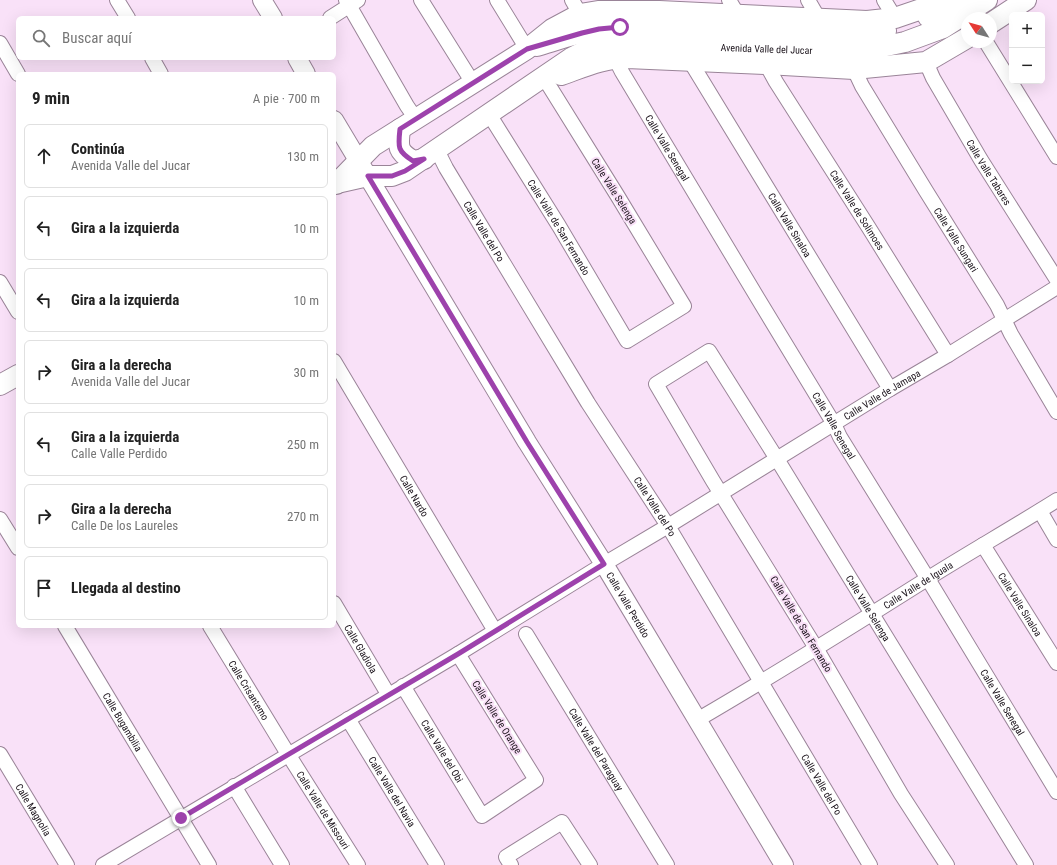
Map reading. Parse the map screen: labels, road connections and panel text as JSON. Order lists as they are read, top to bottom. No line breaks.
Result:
{"streets":{"main road":["Avenida Valle del Jucar"],"street":["Calle Valle Senegal","Calle Valle Tabares","Calle Valle Selenga","Calle Valle de Solimoes","Calle Valle Sinaloa","Calle Valle de San Fernando","Calle Valle del Po","Calle Valle Sungari","Calle Valle de Jamapa","Calle Nardo","Calle Valle de Iguala","Calle Valle Perdido","Calle Gladiola","Calle Crisantemo","Calle Valle de Orange","Calle Bugambilia","Calle Valle del Paraguay","Calle Valle del Obi","Calle Valle del Navia","Calle Magnolia","Calle Valle de Missouri"]},"crossings":[["Avenida Valle del Jucar","Calle Valle Senegal"],["Avenida Valle del Jucar","Calle Valle Tabares"],["Avenida Valle del Jucar","Calle Valle Selenga"],["Avenida Valle del Jucar","Calle Valle de Solimoes"],["Avenida Valle del Jucar","Calle Valle Sinaloa"],["Avenida Valle del Jucar","Calle Valle de San Fernando"],["Avenida Valle del Jucar","Calle Valle del Po"],["Avenida Valle del Jucar","Calle Valle Sungari"],["Avenida Valle del Jucar","Calle Valle Perdido"],["Calle Valle Senegal","Calle Valle de Jamapa"],["Calle Valle Senegal","Calle Valle de Iguala"],["Calle Valle Selenga","Calle Valle de San Fernando"],["Calle Valle Selenga","Calle Valle de Jamapa"],["Calle Valle Selenga","Calle Valle de Iguala"],["Calle Valle de Solimoes","Calle Valle de Jamapa"],["Calle Valle Sinaloa","Calle Valle de Jamapa"],["Calle Valle Sinaloa","Calle Valle de Iguala"],["Calle Valle de San Fernando","Calle Valle de Jamapa"],["Calle Valle de San Fernando","Calle Valle de Iguala"],["Calle Valle del Po","Calle Valle de Jamapa"],["Calle Valle del Po","Calle Valle de Iguala"],["Calle Valle Sungari","Calle Valle de Jamapa"],["Calle Valle de Jamapa","Calle Nardo"],["Calle Valle de Jamapa","Calle Valle Perdido"],["Calle Valle de Jamapa","Calle Gladiola"],["Calle Valle de Jamapa","Calle Crisantemo"],["Calle Valle de Jamapa","Calle Valle de Orange"],["Calle Valle de Jamapa","Calle Bugambilia"],["Calle Valle de Jamapa","Calle Valle del Obi"],["Calle Valle de Jamapa","Calle Valle del Navia"],["Calle Valle de Jamapa","Calle Valle de Missouri"],["Calle Valle de Iguala","Calle Valle Perdido"],["Calle Crisantemo","Calle Valle de Missouri"],["Calle Valle de Orange","Calle Valle del Obi"]],"north":"top left","page":{"map_buttons":["+","−"],"search":"Buscar aquí","heading":["9 min","A pie · 700 m"],"list":[["Continúa","Avenida Valle del Jucar","130 m"],["Gira a la izquierda","10 m"],["Gira a la izquierda","10 m"],["Gira a la derecha","Avenida Valle del Jucar","30 m"],["Gira a la izquierda","Calle Valle Perdido","250 m"],["Gira a la derecha","Calle De los Laureles","270 m"],"Llegada al destino"]}}
